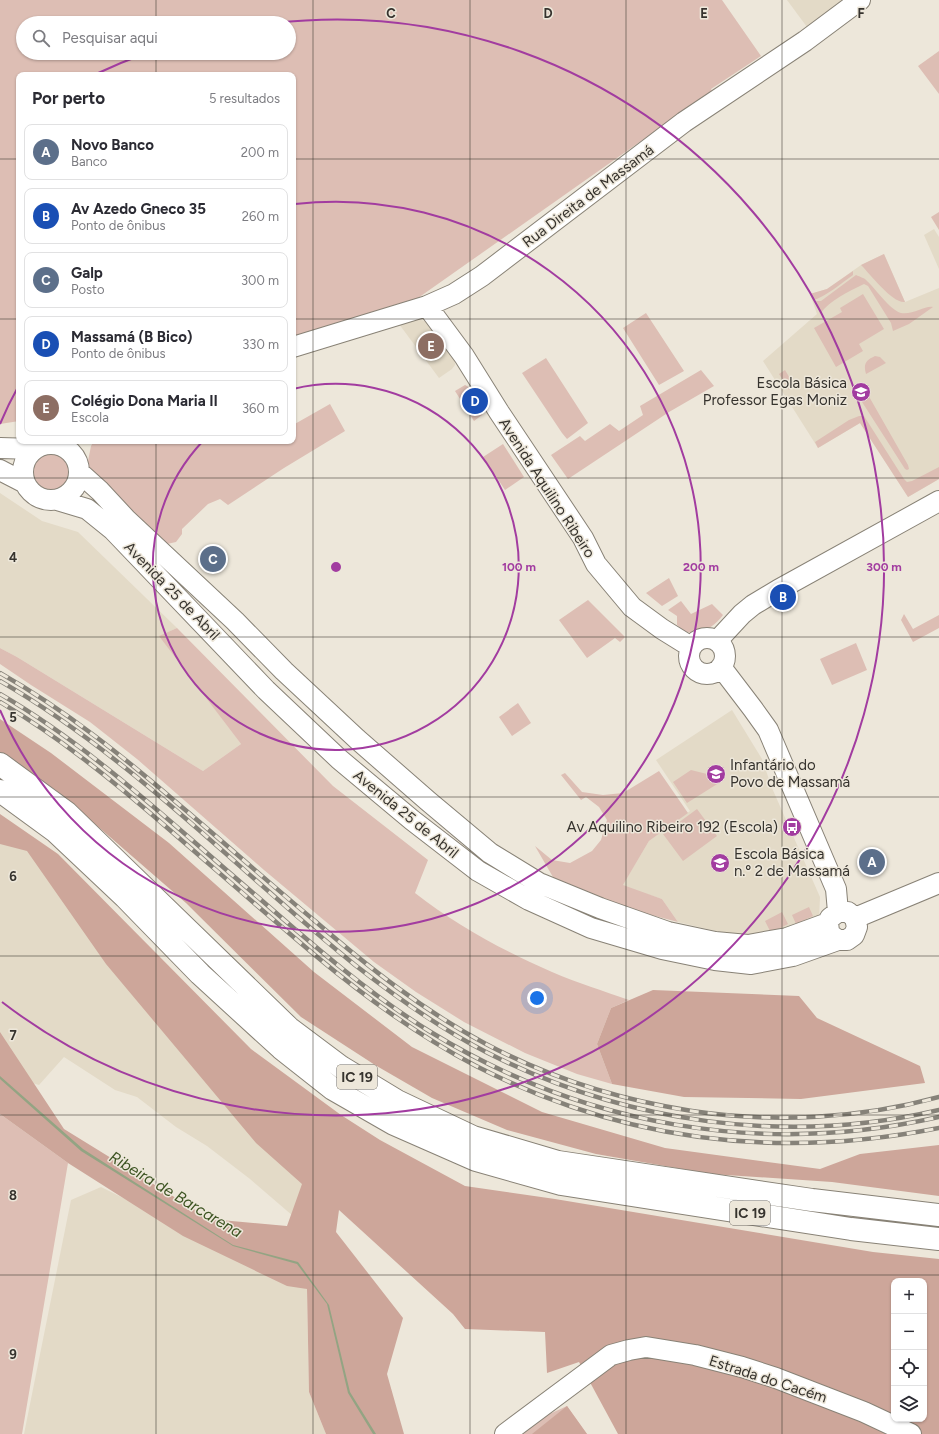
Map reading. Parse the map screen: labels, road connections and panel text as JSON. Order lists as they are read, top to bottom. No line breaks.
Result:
{"streets":{"highway":["IC 19"],"main road":["Rua Direita de Massamá","Avenida Aquilino Ribeiro","Avenida 25 de Abril","Estrada do Cacém"]},"crossings":[["Rua Direita de Massamá","Avenida Aquilino Ribeiro"]],"water":["Ribeira de Barcarena"],"places":{"school or university":["Escola Básica Professor Egas Moniz","Infantário do Povo de Massamá","Escola Básica n.º 2 de Massamá"],"bus stop":["Av Aquilino Ribeiro 192 (Escola)"]},"page":{"search":"Pesquisar aqui","heading":["Por perto","5 resultados"],"list":[{"mark":"A","name":"Novo Banco","note":"Banco","value":"200 m"},{"mark":"B","name":"Av Azedo Gneco 35","note":"Ponto de ônibus","value":"260 m"},{"mark":"C","name":"Galp","note":"Posto","value":"300 m"},{"mark":"D","name":"Massamá (B Bico)","note":"Ponto de ônibus","value":"330 m"},{"mark":"E","name":"Colégio Dona Maria II","note":"Escola","value":"360 m"}],"pins":["E","D","C","B","A"],"map_buttons":["+","−"]},"grid":{"columns":["C","D","E","F"],"rows":["4","5","6","7","8","9"]},"rings":["100 m","200 m","300 m"]}
